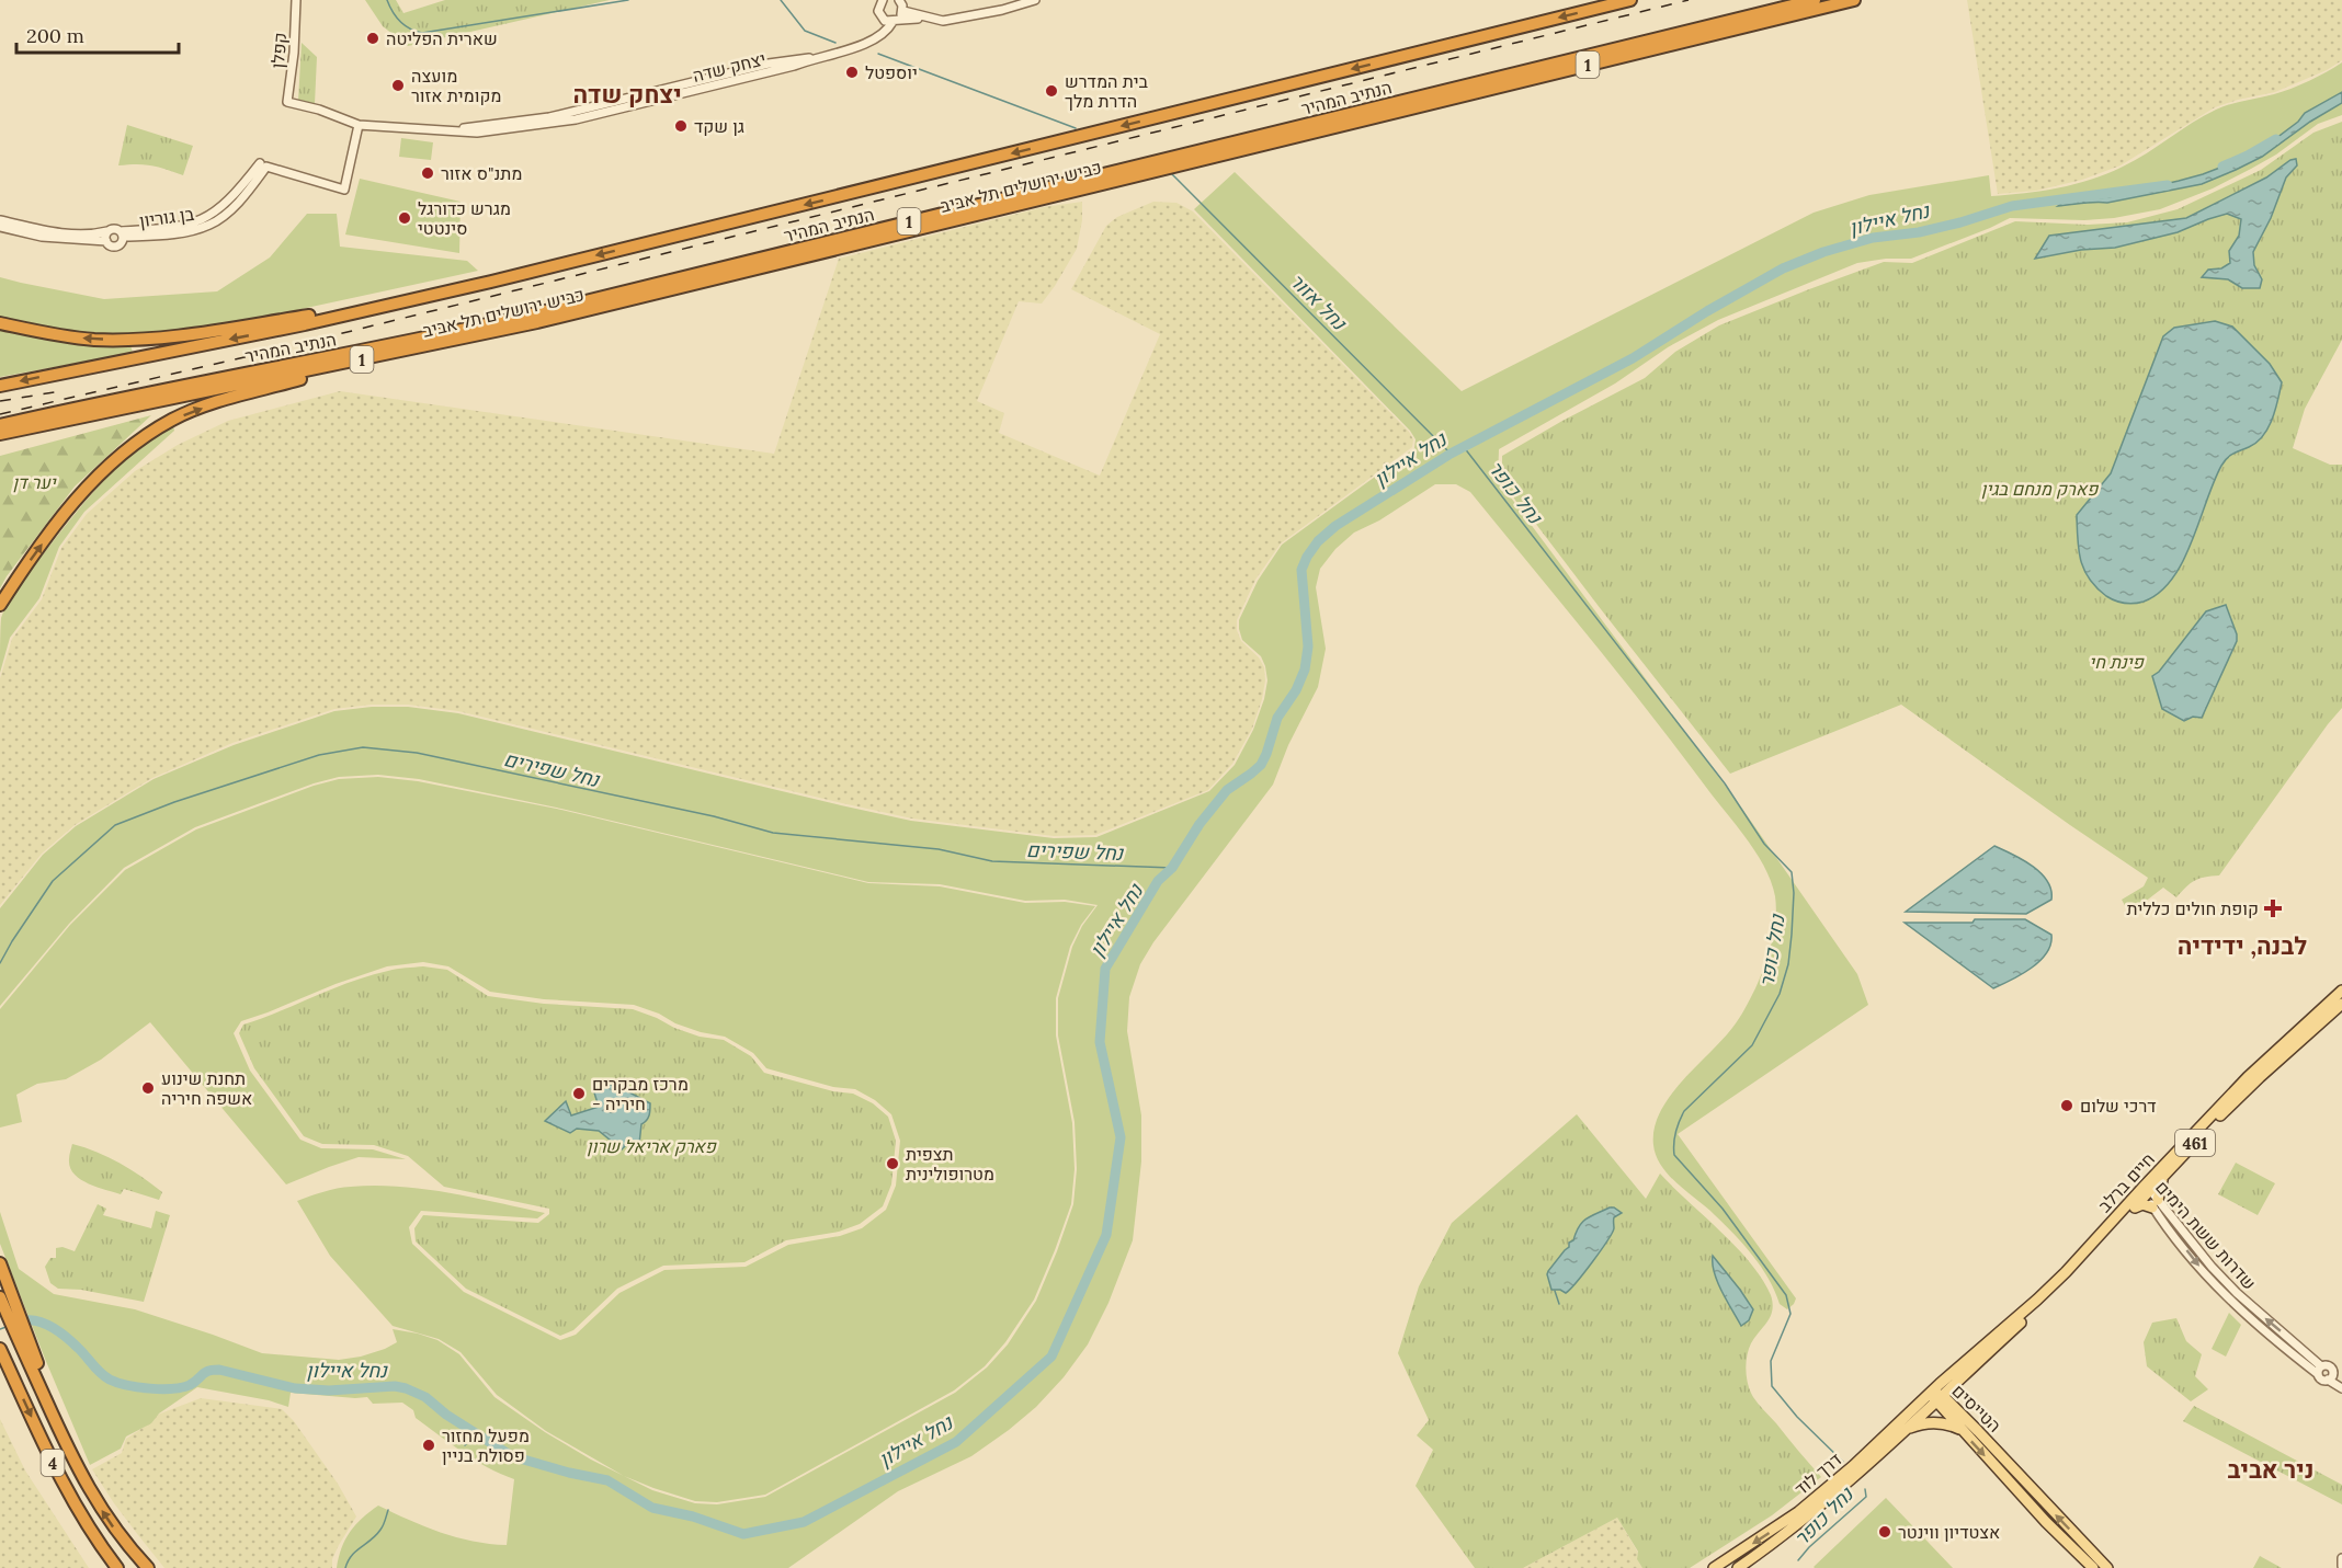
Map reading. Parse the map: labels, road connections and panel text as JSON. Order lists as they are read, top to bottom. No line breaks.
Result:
{"streets":{"highway":["1","הנתיב המהיר","כביש ירושלים תל אביב","4"],"main road":["461","חיים ברלב","הטייסים","דרך לוד"],"street":["קפלן","יצחק שדה","בן גוריון","שדרות ששת הימים"]},"crossings":[["קפלן","יצחק שדה"],["יצחק שדה","בן גוריון"],["חיים ברלב","שדרות ששת הימים"],["חיים ברלב","הטייסים"],["חיים ברלב","דרך לוד"],["הטייסים","דרך לוד"]],"districts":["יצחק שדה","לבנה, ידידיה","ניר אביב"],"water":["נחל איילון","נחל אזור","נחל כופר","נחל שפירים"],"parks":["יער דן","פארק מנחם בגין","פינת חי","פארק אריאל שרון"],"places":{"other":["שארית הפליטה","יוספטל","מועצה מקומית אזור","בית המדרש הדרת מלך","גן שקד","מתנ\"ס אזור","מגרש כדורגל סינטטי","תחנת שינוע אשפה חיריה","מרכז מבקרים - חיריה","דרכי שלום","תצפית מטרופולינית","מפעל מחזור פסולת בניין","אצטדיון ווינטר"],"health":["קופת חולים כללית"]},"scale_bar":"200 m"}
